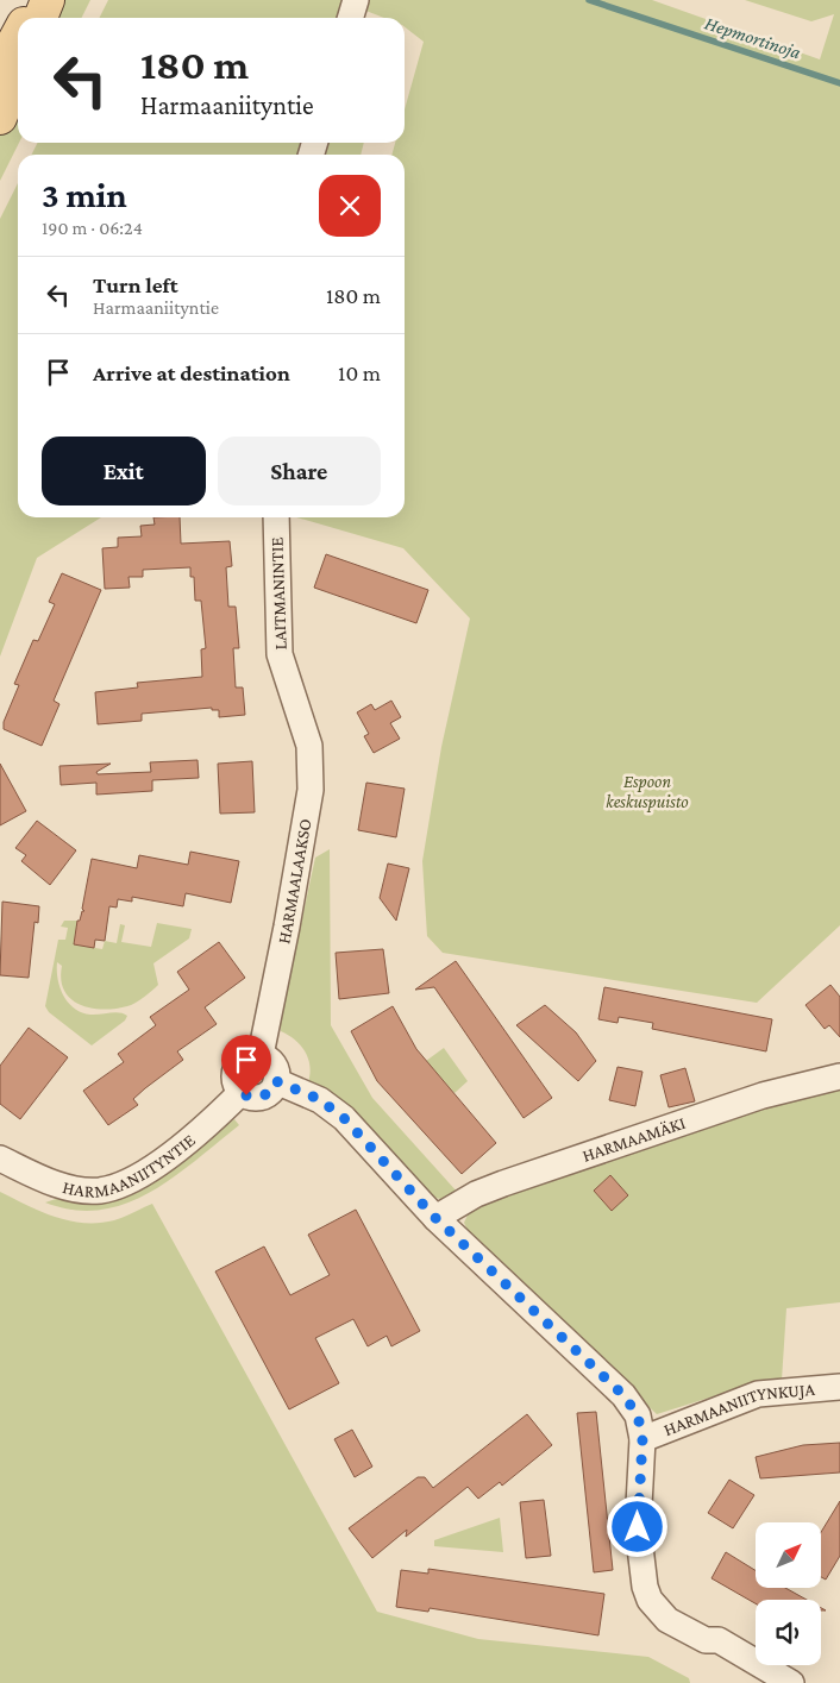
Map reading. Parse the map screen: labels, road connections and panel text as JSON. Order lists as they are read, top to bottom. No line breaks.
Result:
{"streets":{"street":["LAITMANINTIE","HARMAALAAKSO","HARMAAMÄKI","HARMAANIITYNTIE","HARMAANIITYNKUJA"]},"crossings":[["LAITMANINTIE","HARMAALAAKSO"],["HARMAALAAKSO","HARMAANIITYNTIE"]],"water":["Hepmortinoja"],"parks":["Espoon keskuspuisto"],"north":"top right","page":{"turn":["180 m","Harmaaniityntie"],"heading":["3 min","190 m · 06:24"],"list":[{"name":"Turn left","note":"Harmaaniityntie","value":"180 m"},{"name":"Arrive at destination","value":"10 m"}],"buttons":["Exit","Share"]}}
